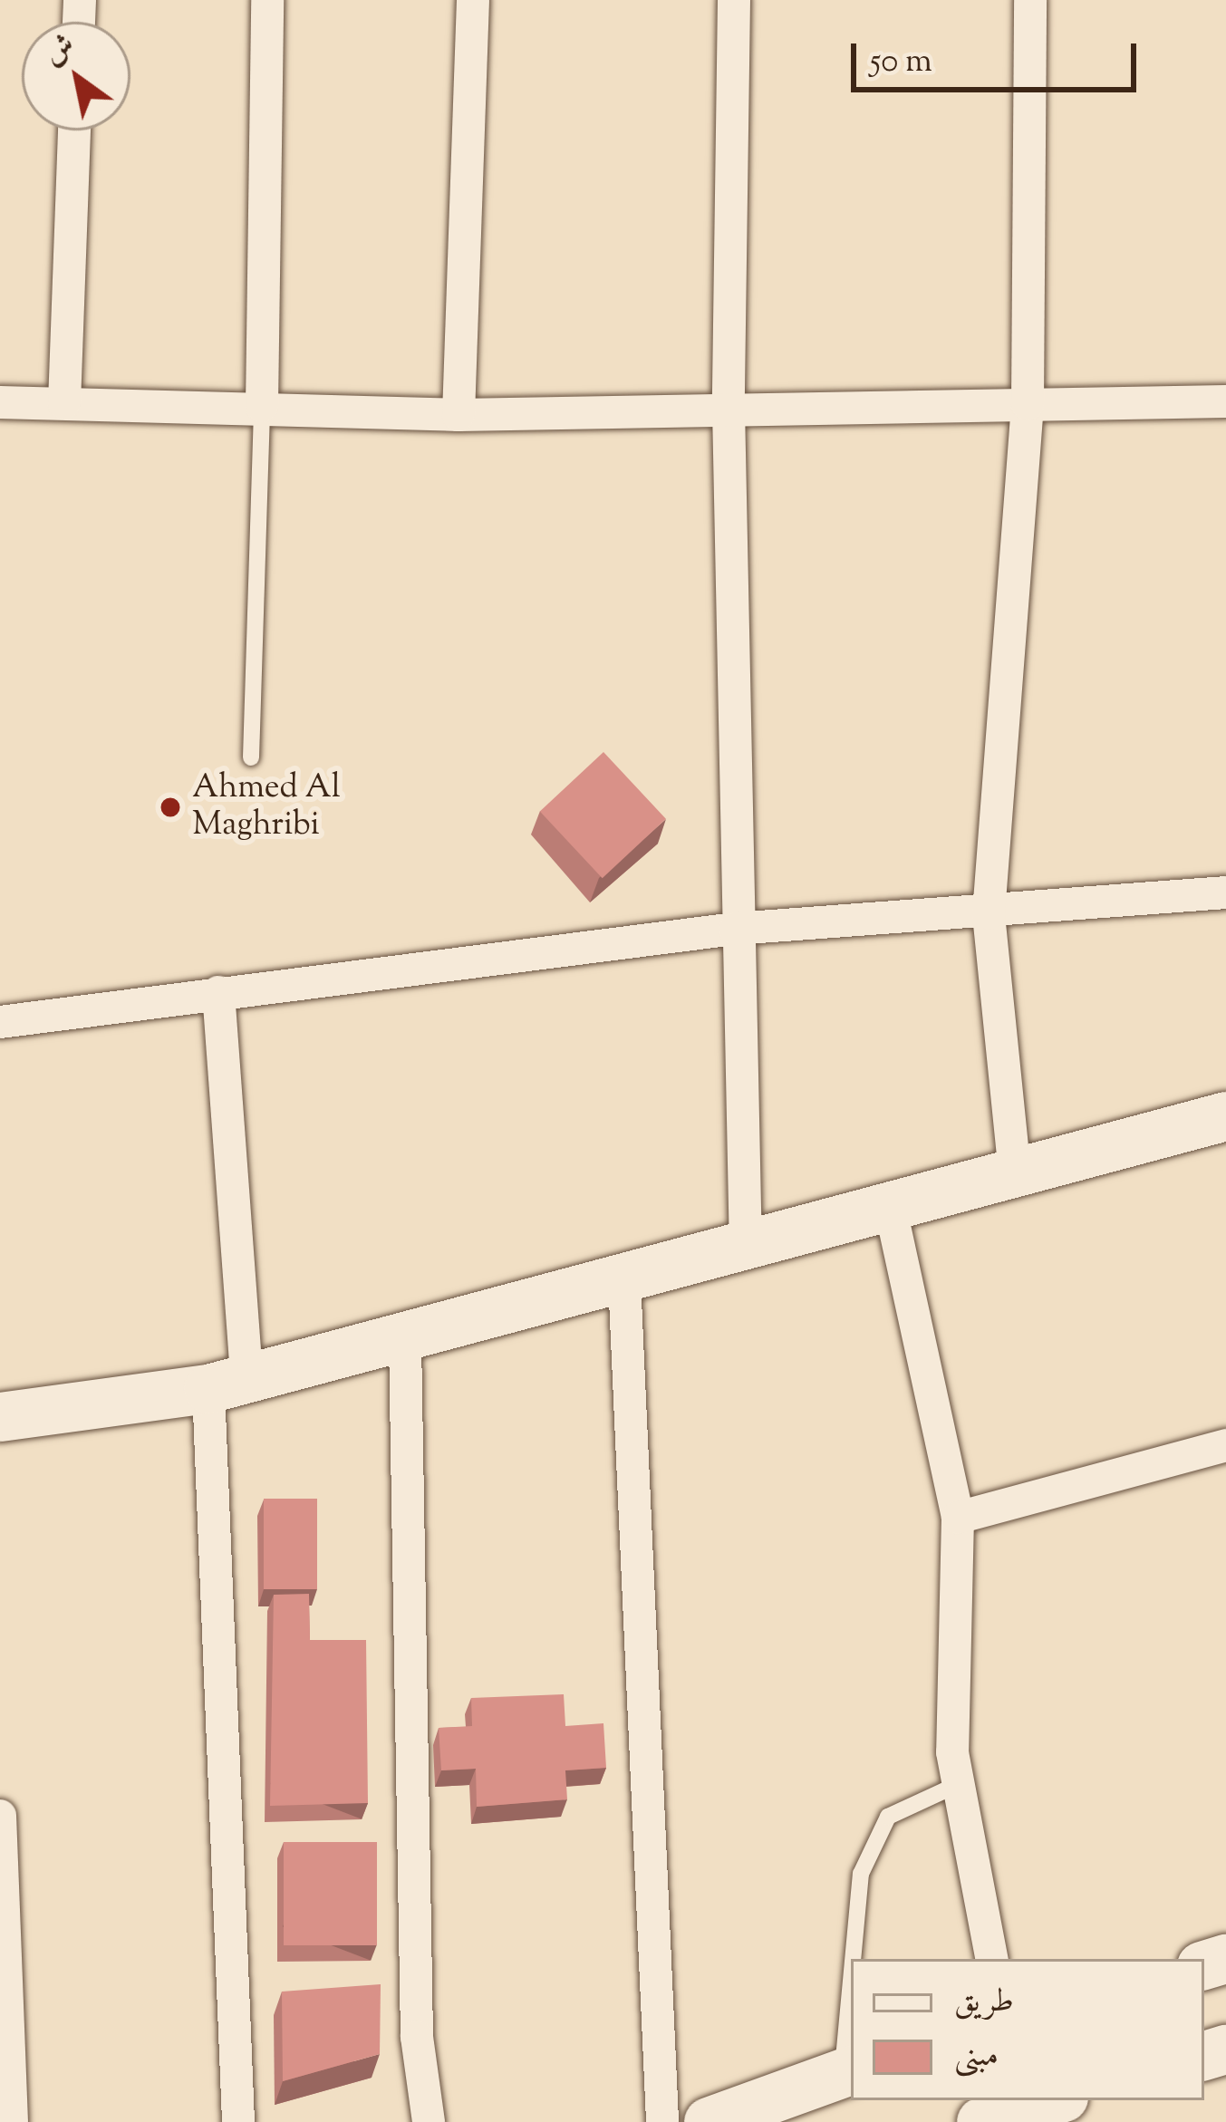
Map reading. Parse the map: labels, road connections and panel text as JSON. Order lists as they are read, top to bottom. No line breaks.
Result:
{"places":["Ahmed Al Maghribi"],"legend":["طريق","مبنى"],"scale_bar":"50 m","north":"top left"}
